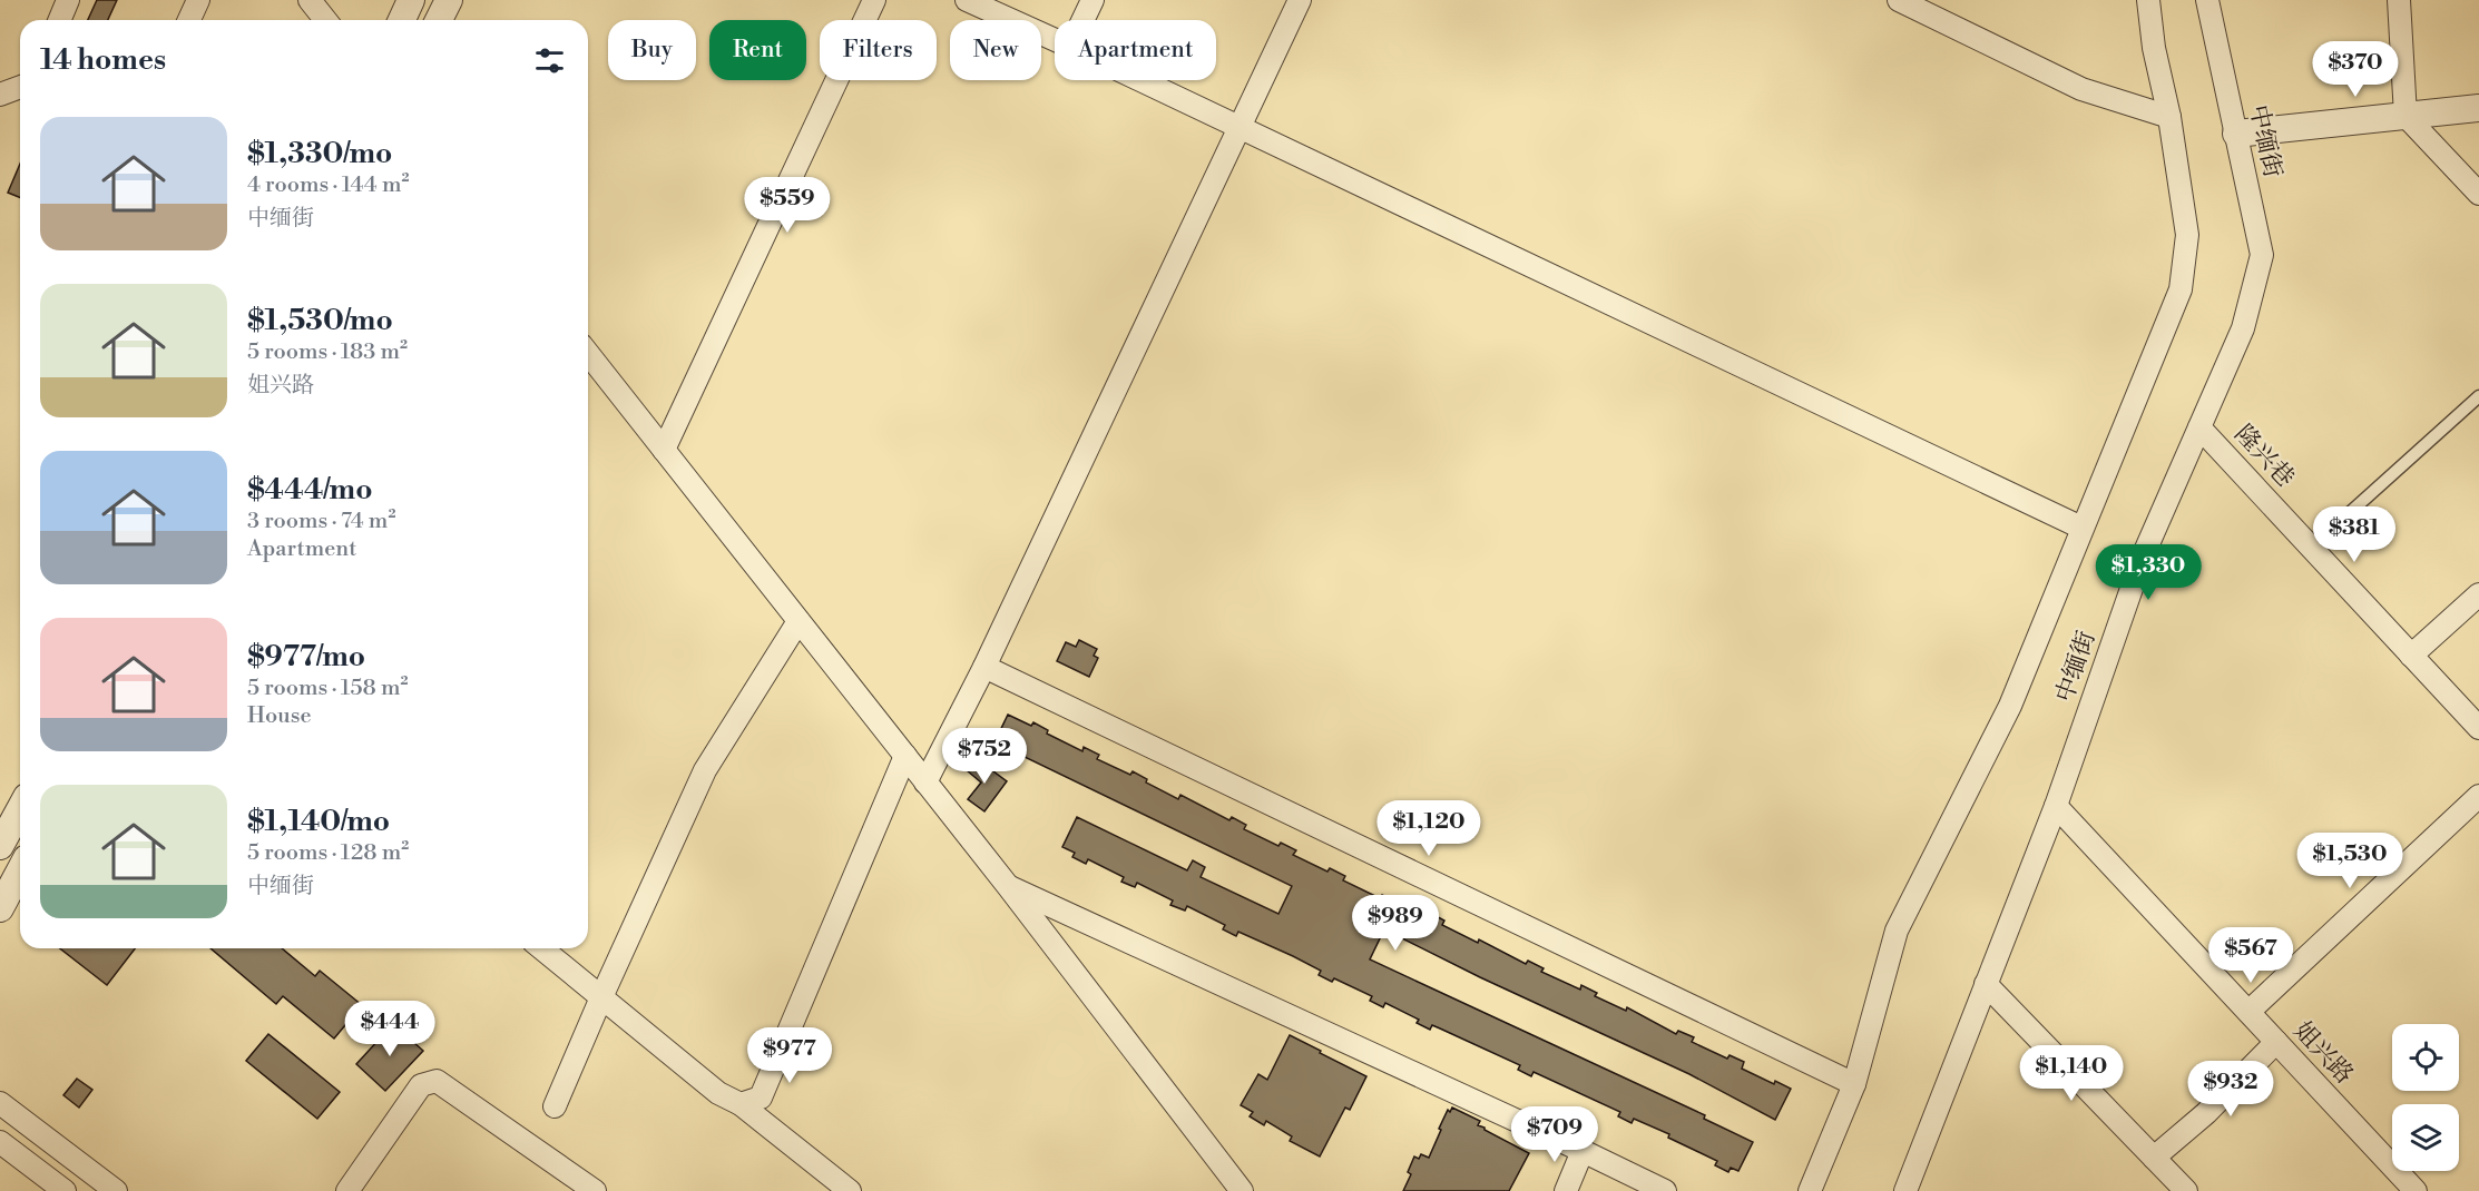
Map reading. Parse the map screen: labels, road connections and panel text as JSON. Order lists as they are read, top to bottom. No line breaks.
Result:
{"streets":{"street":["中缅街","隆兴巷","姐兴路"]},"crossings":[["中缅街","隆兴巷"],["中缅街","姐兴路"]],"page":{"chip":["Buy","Rent","Filters","New","Apartment"],"heading":"14 homes","price":["$370","$559","$381","$1,330","$752","$1,120","$1,530","$989","$567","$444","$977","$1,140","$932","$709"],"list":[{"name":"$1,330/mo","note":"4 rooms · 144 m² · 中缅街"},{"name":"$1,530/mo","note":"5 rooms · 183 m² · 姐兴路"},{"name":"$444/mo","note":"3 rooms · 74 m² · Apartment"},{"name":"$977/mo","note":"5 rooms · 158 m² · House"},{"name":"$1,140/mo","note":"5 rooms · 128 m² · 中缅街"}]}}
